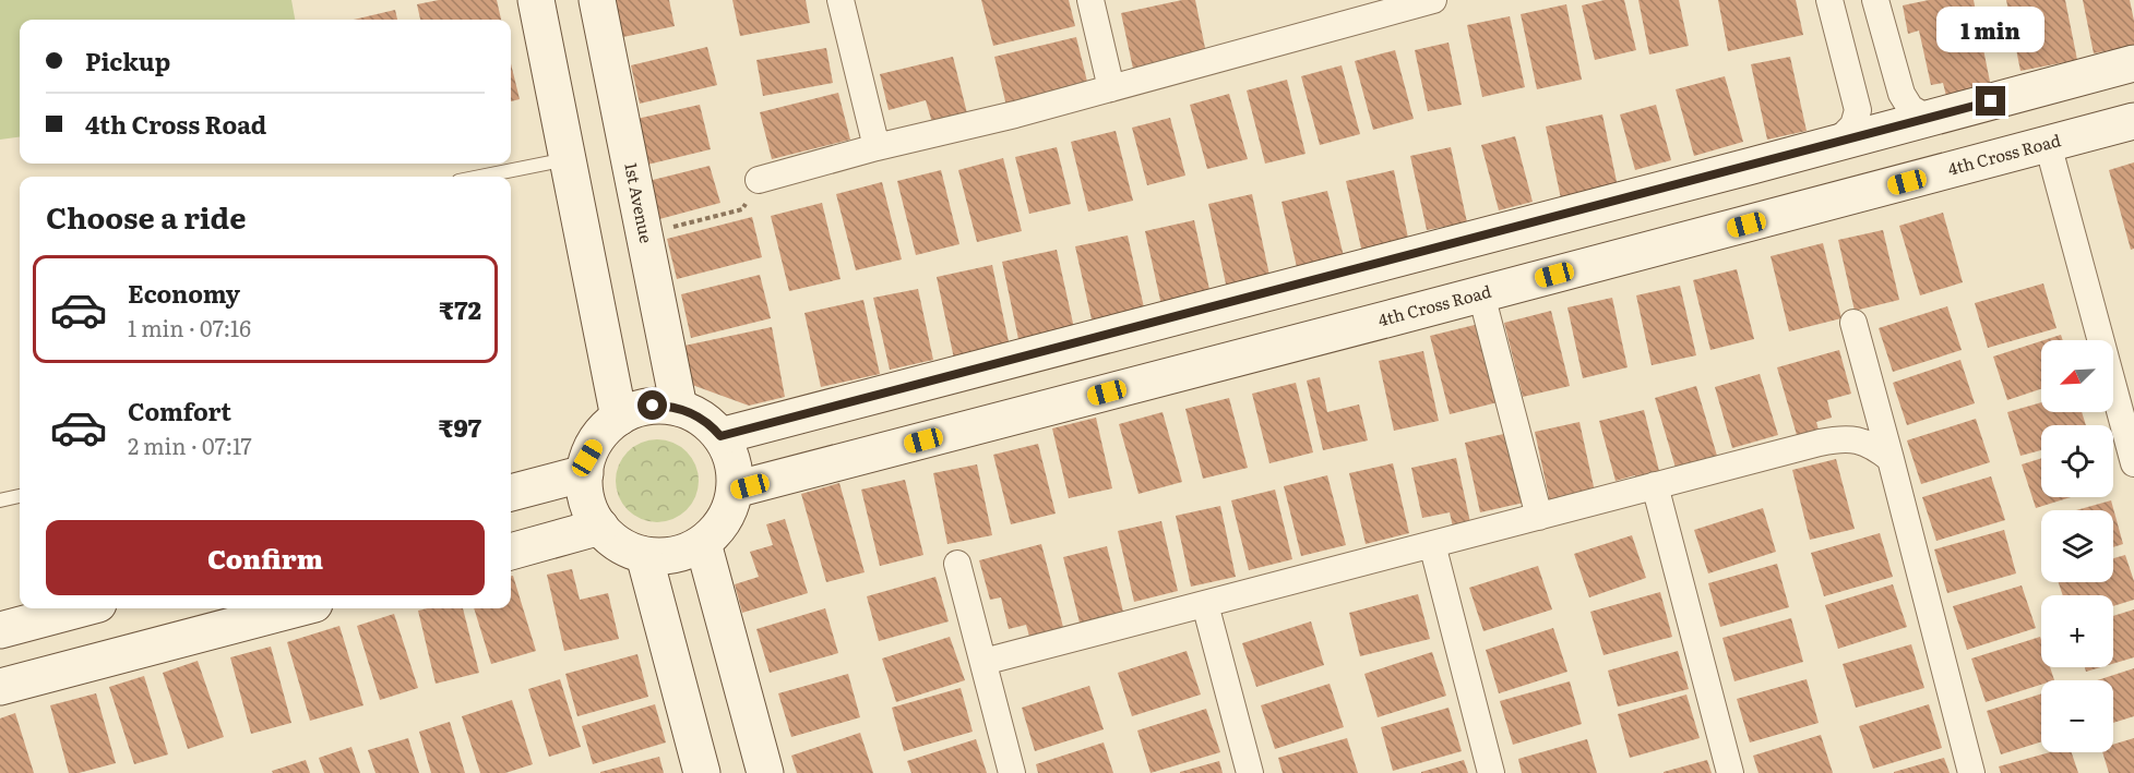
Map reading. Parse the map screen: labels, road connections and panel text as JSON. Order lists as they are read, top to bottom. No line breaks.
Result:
{"streets":{"street":["4th Cross Road","1st Avenue"]},"crossings":[["4th Cross Road","1st Avenue"]],"north":"bottom left","page":{"bubble":"1 min","banner":["Pickup","4th Cross Road"],"heading":"Choose a ride","list":[{"name":"Economy","note":"1 min · 07:16","value":"₹72"},{"name":"Comfort","note":"2 min · 07:17","value":"₹97"}],"map_buttons":["+","−"],"buttons":"Confirm"}}
